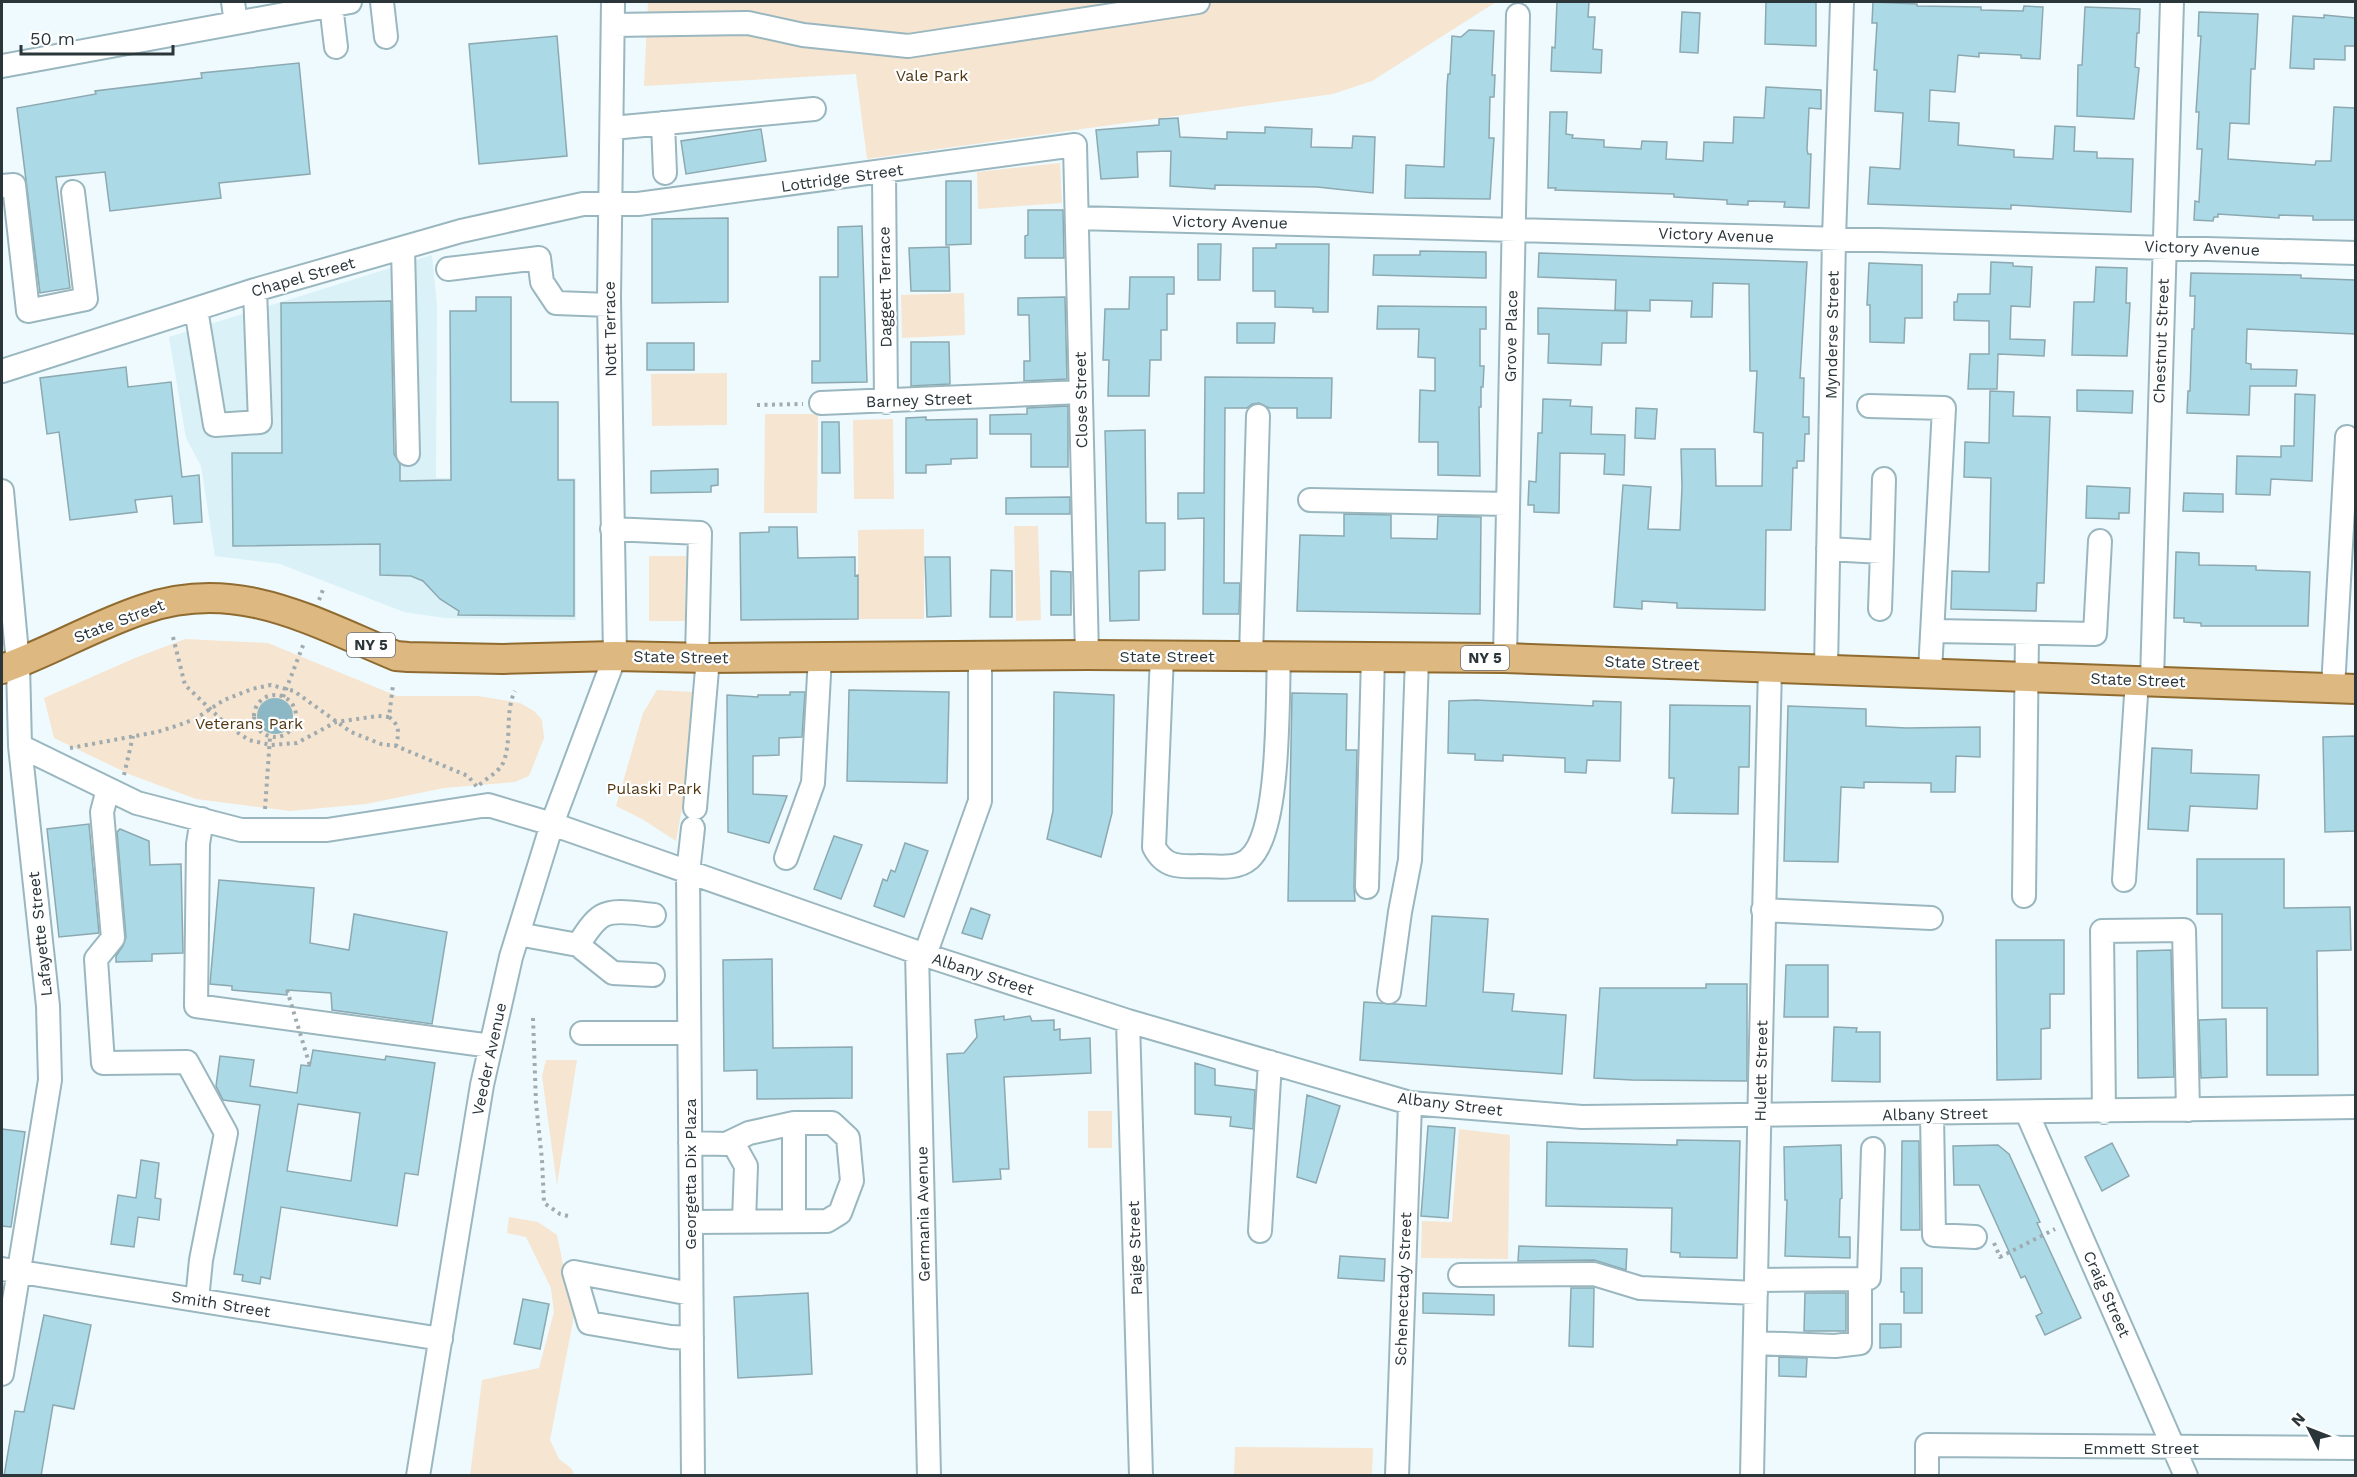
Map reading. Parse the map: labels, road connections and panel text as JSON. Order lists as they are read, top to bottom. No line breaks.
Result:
{"streets":{"main road":["State Street","NY 5"],"street":["Lottridge Street","Victory Avenue","Chapel Street","Daggett Terrace","Nott Terrace","Mynderse Street","Grove Place","Chestnut Street","Barney Street","Close Street","Lafayette Street","Albany Street","Veeder Avenue","Hulett Street","Georgetta Dix Plaza","Germania Avenue","Paige Street","Schenectady Street","Craig Street","Smith Street","Emmett Street"]},"crossings":[["Lottridge Street","Chapel Street"],["Lottridge Street","Daggett Terrace"],["Lottridge Street","Nott Terrace"],["Lottridge Street","Close Street"],["Victory Avenue","Mynderse Street"],["Victory Avenue","Grove Place"],["Victory Avenue","Chestnut Street"],["Victory Avenue","Close Street"],["Chapel Street","Nott Terrace"],["Daggett Terrace","Barney Street"],["Nott Terrace","State Street"],["Nott Terrace","Veeder Avenue"],["Nott Terrace","Georgetta Dix Plaza"],["Mynderse Street","State Street"],["Grove Place","State Street"],["Chestnut Street","State Street"],["Barney Street","Close Street"],["Close Street","State Street"],["State Street","Lafayette Street"],["State Street","Veeder Avenue"],["State Street","Hulett Street"],["State Street","Georgetta Dix Plaza"],["Lafayette Street","Smith Street"],["Albany Street","Veeder Avenue"],["Albany Street","Hulett Street"],["Albany Street","Georgetta Dix Plaza"],["Albany Street","Germania Avenue"],["Albany Street","Paige Street"],["Albany Street","Schenectady Street"],["Albany Street","Craig Street"],["Veeder Avenue","Smith Street"],["Craig Street","Emmett Street"]],"parks":["Vale Park","Veterans Park","Pulaski Park"],"scale_bar":"50 m","north":"top left"}
